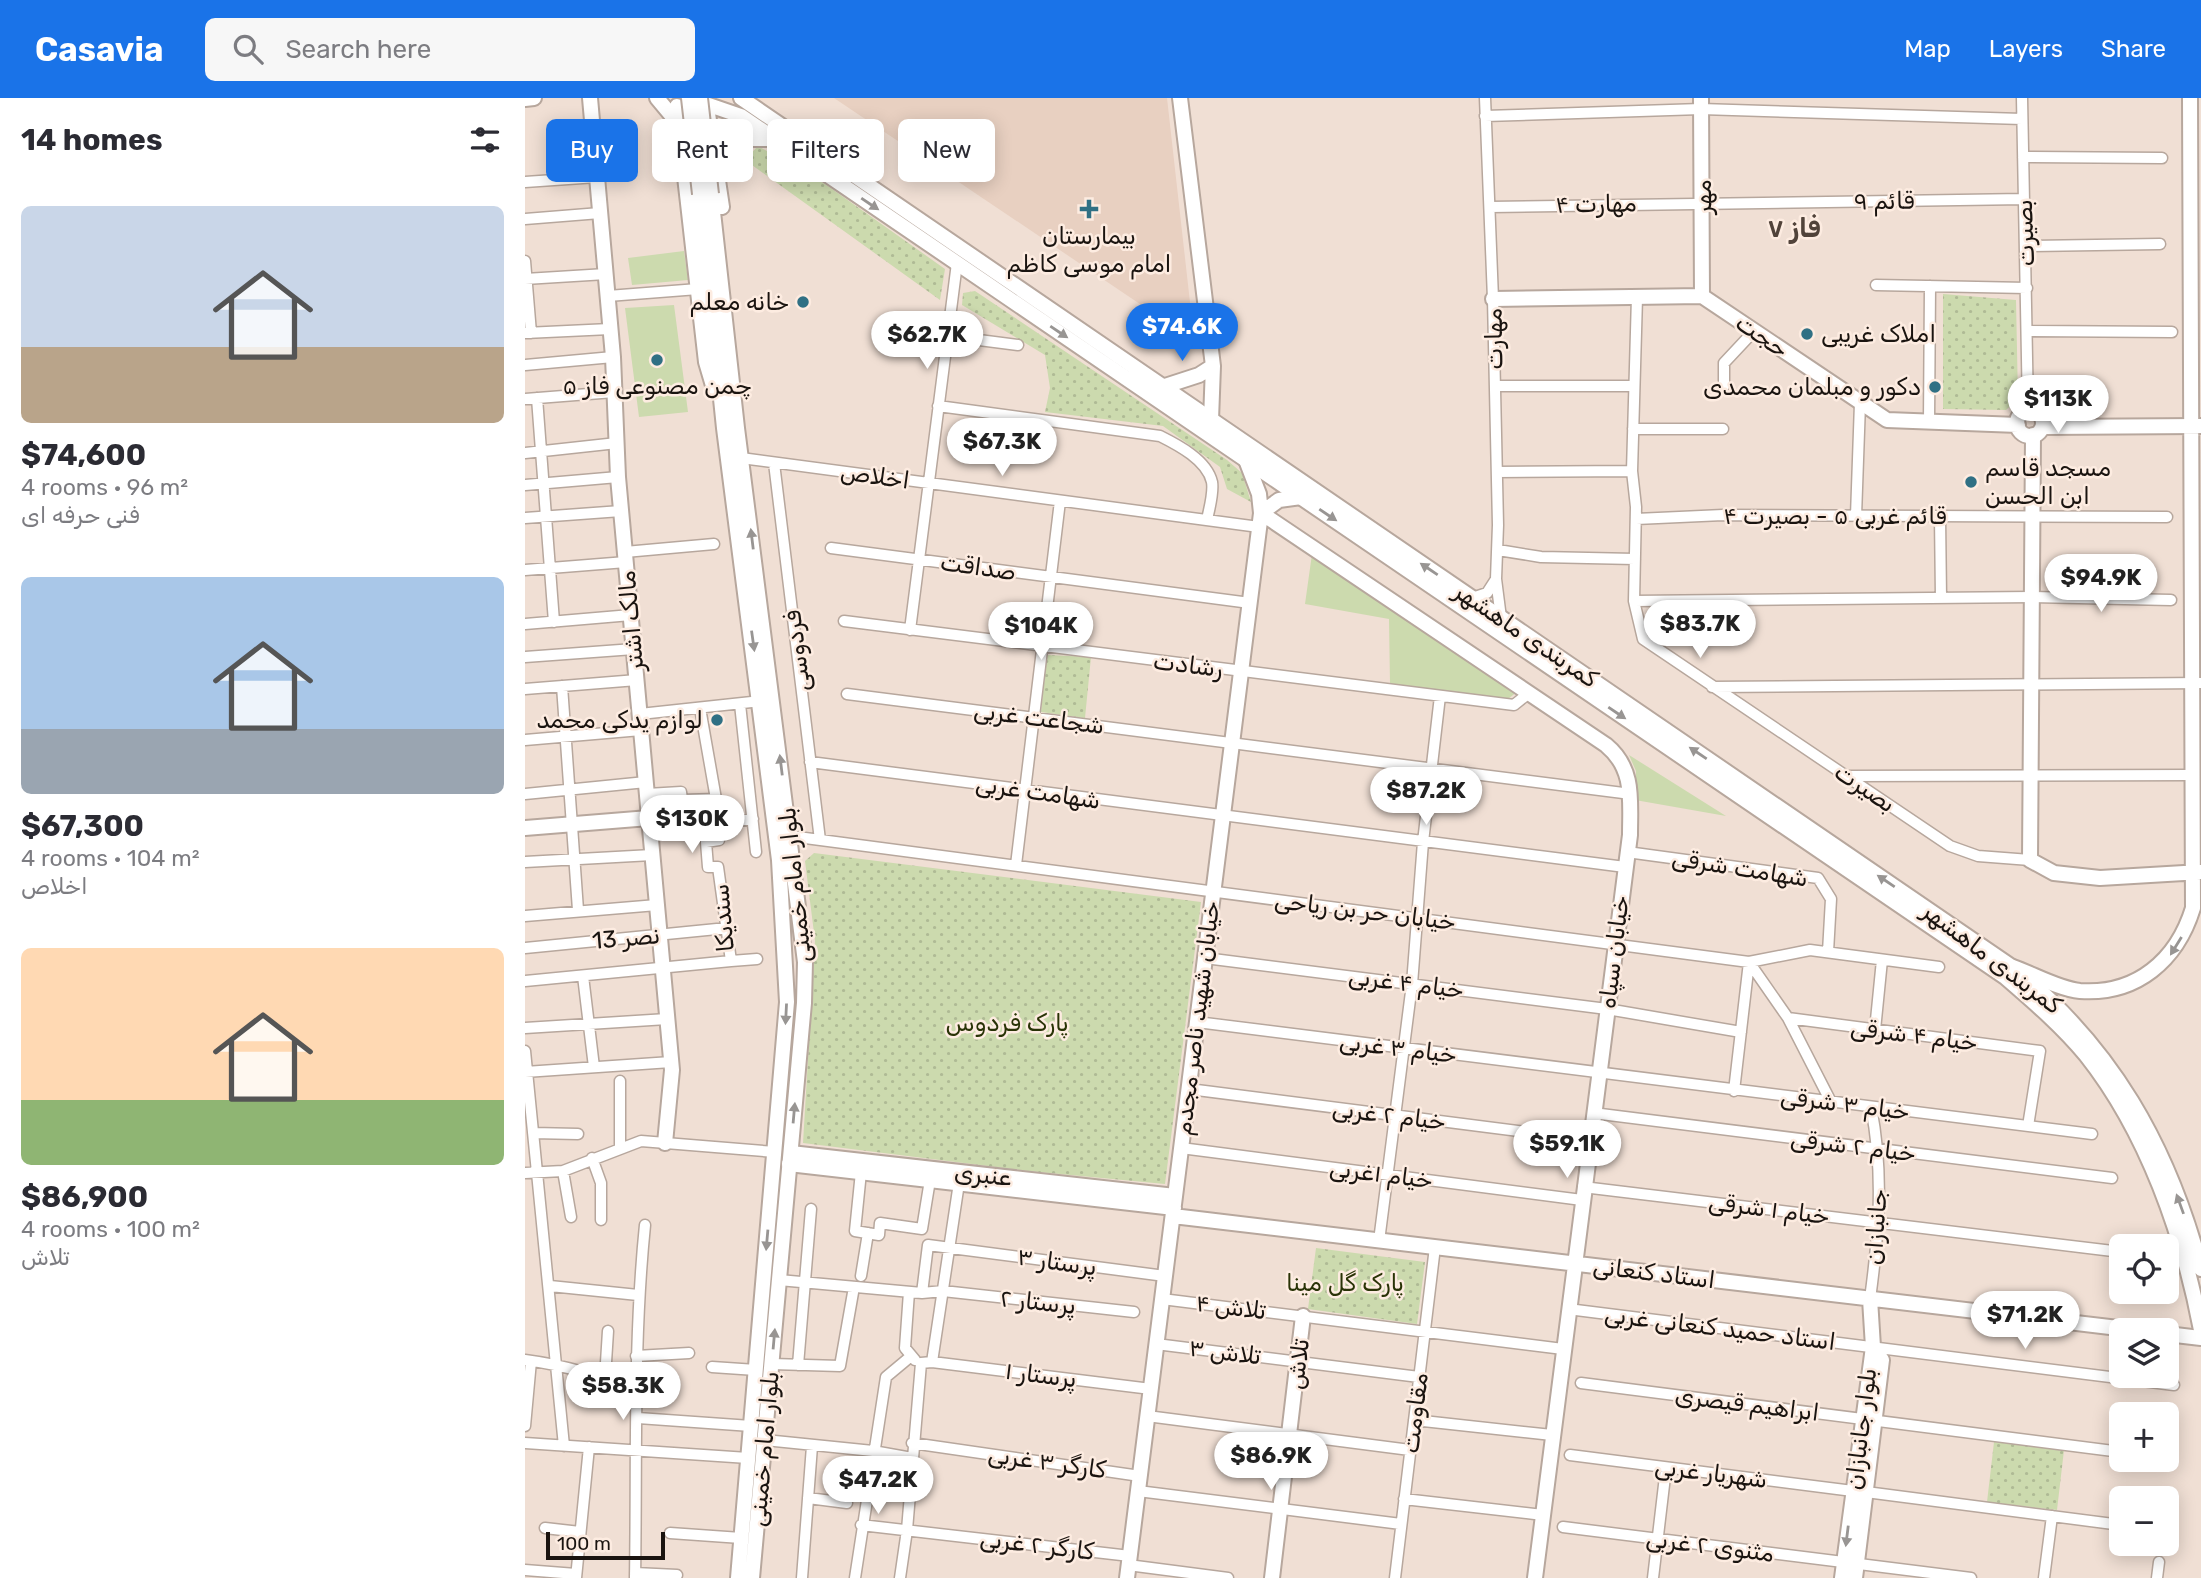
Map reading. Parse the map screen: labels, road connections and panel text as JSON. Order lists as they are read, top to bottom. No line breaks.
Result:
{"streets":{"street":["مهر","قائم ۹","مهارت ۴","بصیرت","حجت","مهارت","اخلاص","قائم غربی ۵ - بصیرت ۴","صداقت","مالک اشتر","کمربندی ماهشهر","فردوسی","رشادت","شجاعت غربی","شهامت غربی","شهامت شرقی","بلوار امام خمینی","خیابان حر بن ریاحی","سندیکا","نصر 13","خیابان سپاه","خیام ۴ غربی","خیابان شهید ناصر مجدم","خیام ۴ شرقی","خیام ۳ غربی","خیام ۳ شرقی","خیام ۲ غربی","خیام ۲ شرقی","خیام ۱غربی","عنبری","خیام ۱ شرقی","جانبازان","پرستار ۳","استاد کنعانی","پرستار ۲","تلاش ۴","استاد حمید کنعانی غربی","تلاش ۳","تلاش","پرستار ۱","ابراهیم قیصری","مقاومت","بلوار جانبازان","کارگر ۳ غربی","شهریار غربی","کارگر ۲ غربی","مثنوی ۲ غربی"]},"crossings":[["مهر","قائم ۹"],["مهر","مهارت ۴"],["مهر","حجت"],["قائم ۹","مهارت ۴"],["قائم ۹","بصیرت"],["مهارت ۴","مهارت"],["بصیرت","حجت"],["بصیرت","قائم غربی ۵ - بصیرت ۴"],["مهارت","کمربندی ماهشهر"],["اخلاص","فردوسی"],["اخلاص","بلوار امام خمینی"],["اخلاص","خیابان سپاه"],["اخلاص","خیابان شهید ناصر مجدم"],["صداقت","خیابان شهید ناصر مجدم"],["مالک اشتر","سندیکا"],["مالک اشتر","نصر 13"],["کمربندی ماهشهر","خیابان شهید ناصر مجدم"],["فردوسی","شهامت غربی"],["فردوسی","خیابان حر بن ریاحی"],["رشادت","خیابان سپاه"],["رشادت","خیابان شهید ناصر مجدم"],["شجاعت غربی","خیابان سپاه"],["شجاعت غربی","خیابان شهید ناصر مجدم"],["شهامت غربی","خیابان شهید ناصر مجدم"],["شهامت شرقی","خیابان حر بن ریاحی"],["شهامت شرقی","خیابان سپاه"],["بلوار امام خمینی","خیابان حر بن ریاحی"],["بلوار امام خمینی","عنبری"],["بلوار امام خمینی","پرستار ۲"],["خیابان حر بن ریاحی","خیابان سپاه"],["خیابان حر بن ریاحی","خیابان شهید ناصر مجدم"],["سندیکا","نصر 13"],["خیابان سپاه","خیام ۴ غربی"],["خیابان سپاه","خیابان شهید ناصر مجدم"],["خیابان سپاه","خیام ۳ غربی"],["خیابان سپاه","خیام ۳ شرقی"],["خیابان سپاه","خیام ۲ غربی"],["خیابان سپاه","خیام ۲ شرقی"],["خیابان سپاه","خیام ۱غربی"],["خیابان سپاه","خیام ۱ شرقی"],["خیابان سپاه","استاد کنعانی"],["خیابان سپاه","تلاش ۴"],["خیابان سپاه","استاد حمید کنعانی غربی"],["خیام ۴ غربی","خیابان شهید ناصر مجدم"],["خیابان شهید ناصر مجدم","خیام ۳ غربی"],["خیابان شهید ناصر مجدم","خیام ۲ غربی"],["خیابان شهید ناصر مجدم","خیام ۱غربی"],["خیابان شهید ناصر مجدم","عنبری"],["خیابان شهید ناصر مجدم","پرستار ۳"],["خیابان شهید ناصر مجدم","استاد کنعانی"],["خیابان شهید ناصر مجدم","تلاش ۴"],["خیابان شهید ناصر مجدم","تلاش ۳"],["خیابان شهید ناصر مجدم","پرستار ۱"],["خیابان شهید ناصر مجدم","کارگر ۳ غربی"],["خیابان شهید ناصر مجدم","کارگر ۲ غربی"],["خیام ۴ شرقی","خیام ۳ شرقی"],["خیام ۳ غربی","خیام ۳ شرقی"],["خیام ۳ شرقی","جانبازان"],["خیام ۲ شرقی","جانبازان"],["خیام ۱غربی","خیام ۱ شرقی"],["عنبری","استاد کنعانی"],["خیام ۱ شرقی","جانبازان"],["جانبازان","استاد کنعانی"],["جانبازان","استاد حمید کنعانی غربی"],["جانبازان","بلوار جانبازان"],["استاد کنعانی","مقاومت"],["تلاش ۴","تلاش"],["تلاش ۴","مقاومت"],["استاد حمید کنعانی غربی","بلوار جانبازان"],["تلاش ۳","تلاش"],["تلاش ۳","مقاومت"],["ابراهیم قیصری","بلوار جانبازان"],["بلوار جانبازان","شهریار غربی"],["بلوار جانبازان","مثنوی ۲ غربی"]],"districts":["فاز ۷"],"parks":["پارک فردوس","پارک گل مینا"],"places":{"health":["بیمارستان امام موسی کاظم"],"other":["خانه معلم","املاک غریبی","چمن مصنوعی فاز ۵","دکور و مبلمان محمدی","مسجد قاسم ابن الحسن","لوازم یدکی محمد"]},"scale_bar":"100 m","page":{"header":"Casavia","search":"Search here","nav":["Map","Layers","Share"],"heading":"14 homes","chip":["Buy","Rent","Filters","New"],"list":[{"name":"$74,600","note":"4 rooms · 96 m² · فنی حرفه ای"},{"name":"$67,300","note":"4 rooms · 104 m² · اخلاص"},{"name":"$86,900","note":"4 rooms · 100 m² · تلاش"}],"price":["$74.6K","$62.7K","$113K","$67.3K","$94.9K","$83.7K","$104K","$87.2K","$130K","$59.1K","$71.2K","$58.3K","$86.9K","$47.2K"],"map_buttons":["+","−"],"scale":"100 m"}}
